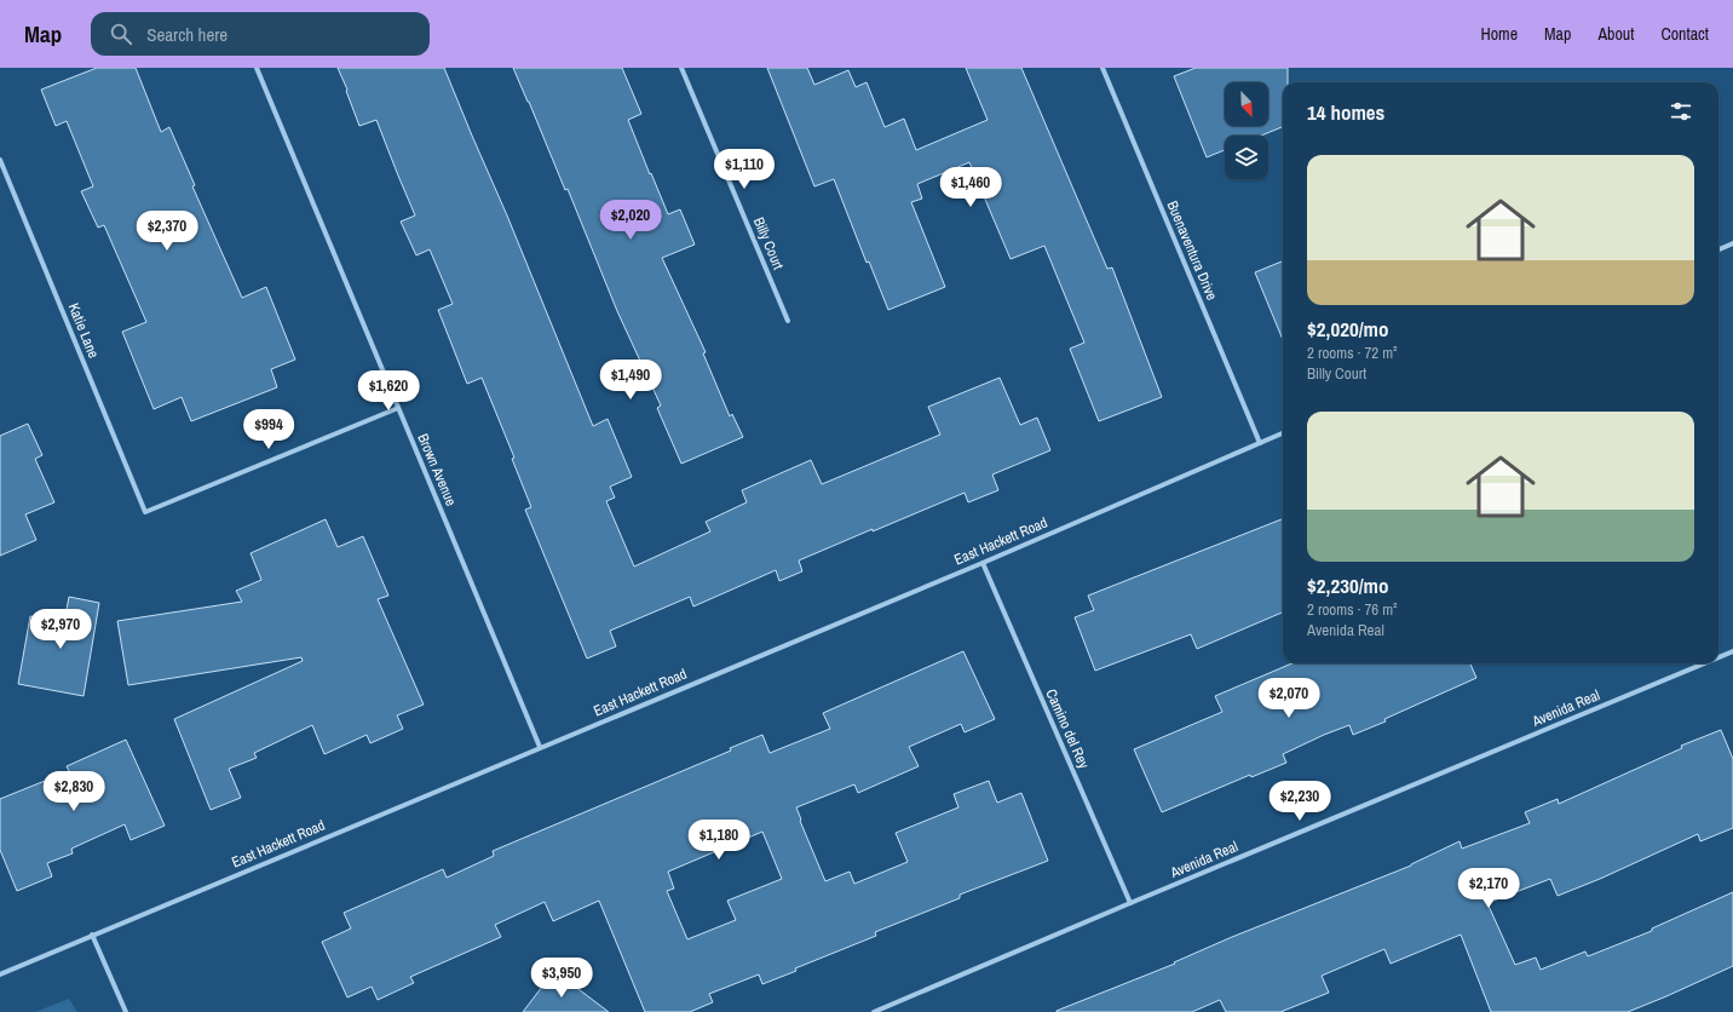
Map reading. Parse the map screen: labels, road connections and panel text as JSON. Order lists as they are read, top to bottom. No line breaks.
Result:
{"streets":{"street":["Billy Court","Buenaventura Drive","Katie Lane","Brown Avenue","East Hackett Road","Avenida Real","Camino del Rey"]},"crossings":[["Buenaventura Drive","East Hackett Road"],["Katie Lane","Brown Avenue"],["Brown Avenue","East Hackett Road"],["East Hackett Road","Camino del Rey"],["Avenida Real","Camino del Rey"]],"north":"bottom right","page":{"header":"Map","search":"Search here","nav":["Home","Map","About","Contact"],"heading":"14 homes","list":[{"name":"$2,020/mo","note":"2 rooms · 72 m² · Billy Court"},{"name":"$2,230/mo","note":"2 rooms · 76 m² · Avenida Real"}],"price":["$1,110","$1,460","$2,020","$2,370","$1,490","$1,620","$994","$2,970","$2,070","$2,830","$2,230","$1,180","$2,170","$3,950"]}}
